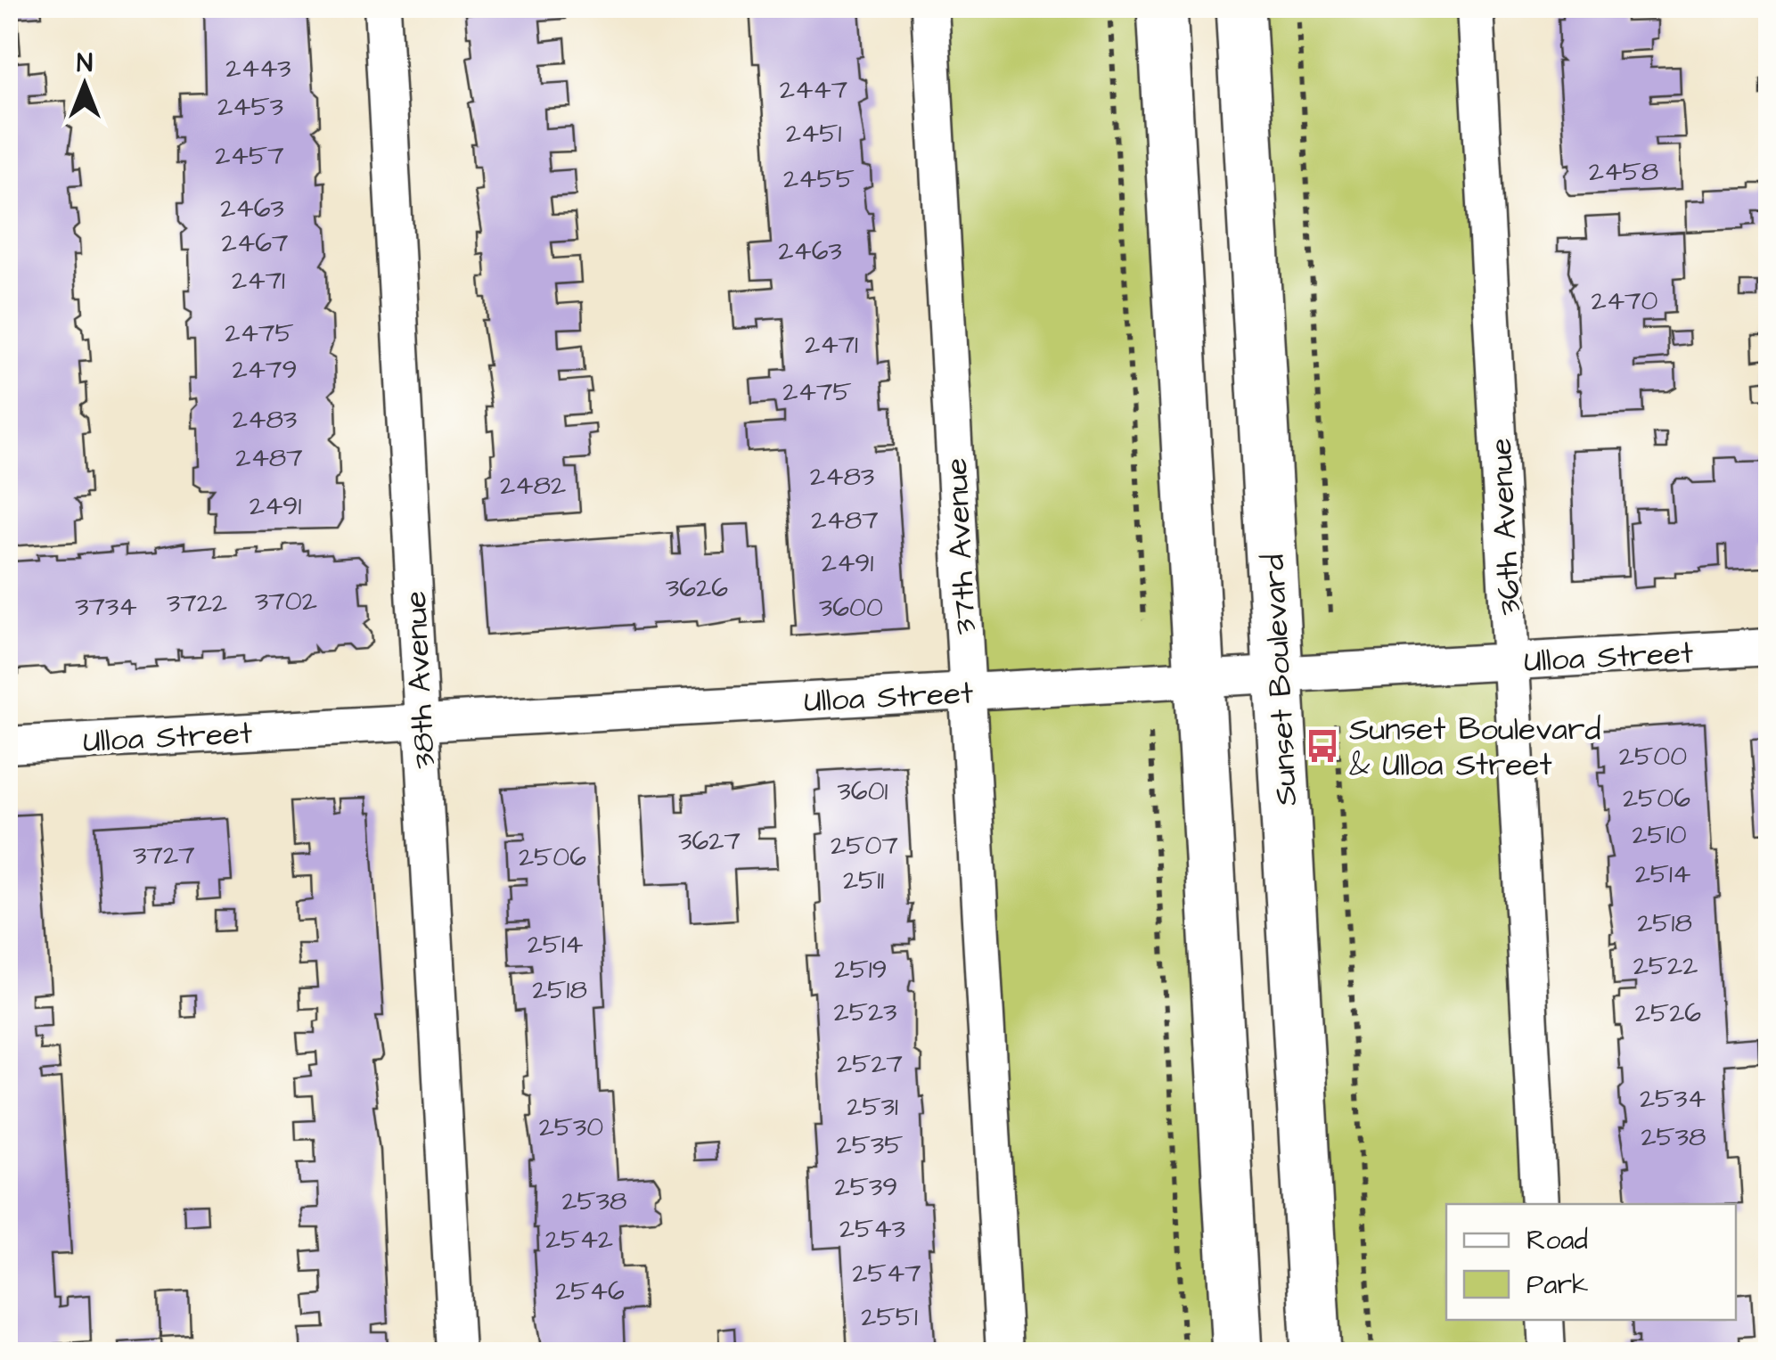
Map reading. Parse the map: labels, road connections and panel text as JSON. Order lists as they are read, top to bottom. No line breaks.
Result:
{"streets":{"main road":["Sunset Boulevard"],"street":["36th Avenue","37th Avenue","Ulloa Street","38th Avenue"]},"crossings":[["36th Avenue","Ulloa Street"],["37th Avenue","Ulloa Street"],["Ulloa Street","38th Avenue"],["Ulloa Street","Sunset Boulevard"]],"places":{"bus stop":["Sunset Boulevard & Ulloa Street"]},"house_numbers":["2443","2447","2453","2451","2457","2458","2455","2463","2467","2463","2471","2470","2475","2471","2479","2475","2483","2487","2483","2482","2491","2487","2491","3626","3702","3722","3734","3600","2500","3601","2506","2510","3627","2507","3727","2506","2514","2511","2518","2514","2522","2519","2518","2523","2526","2527","2534","2531","2530","2538","2535","2539","2538","2543","2542","2547","2546","2551"],"legend":["Road","Park"],"north":"top"}
